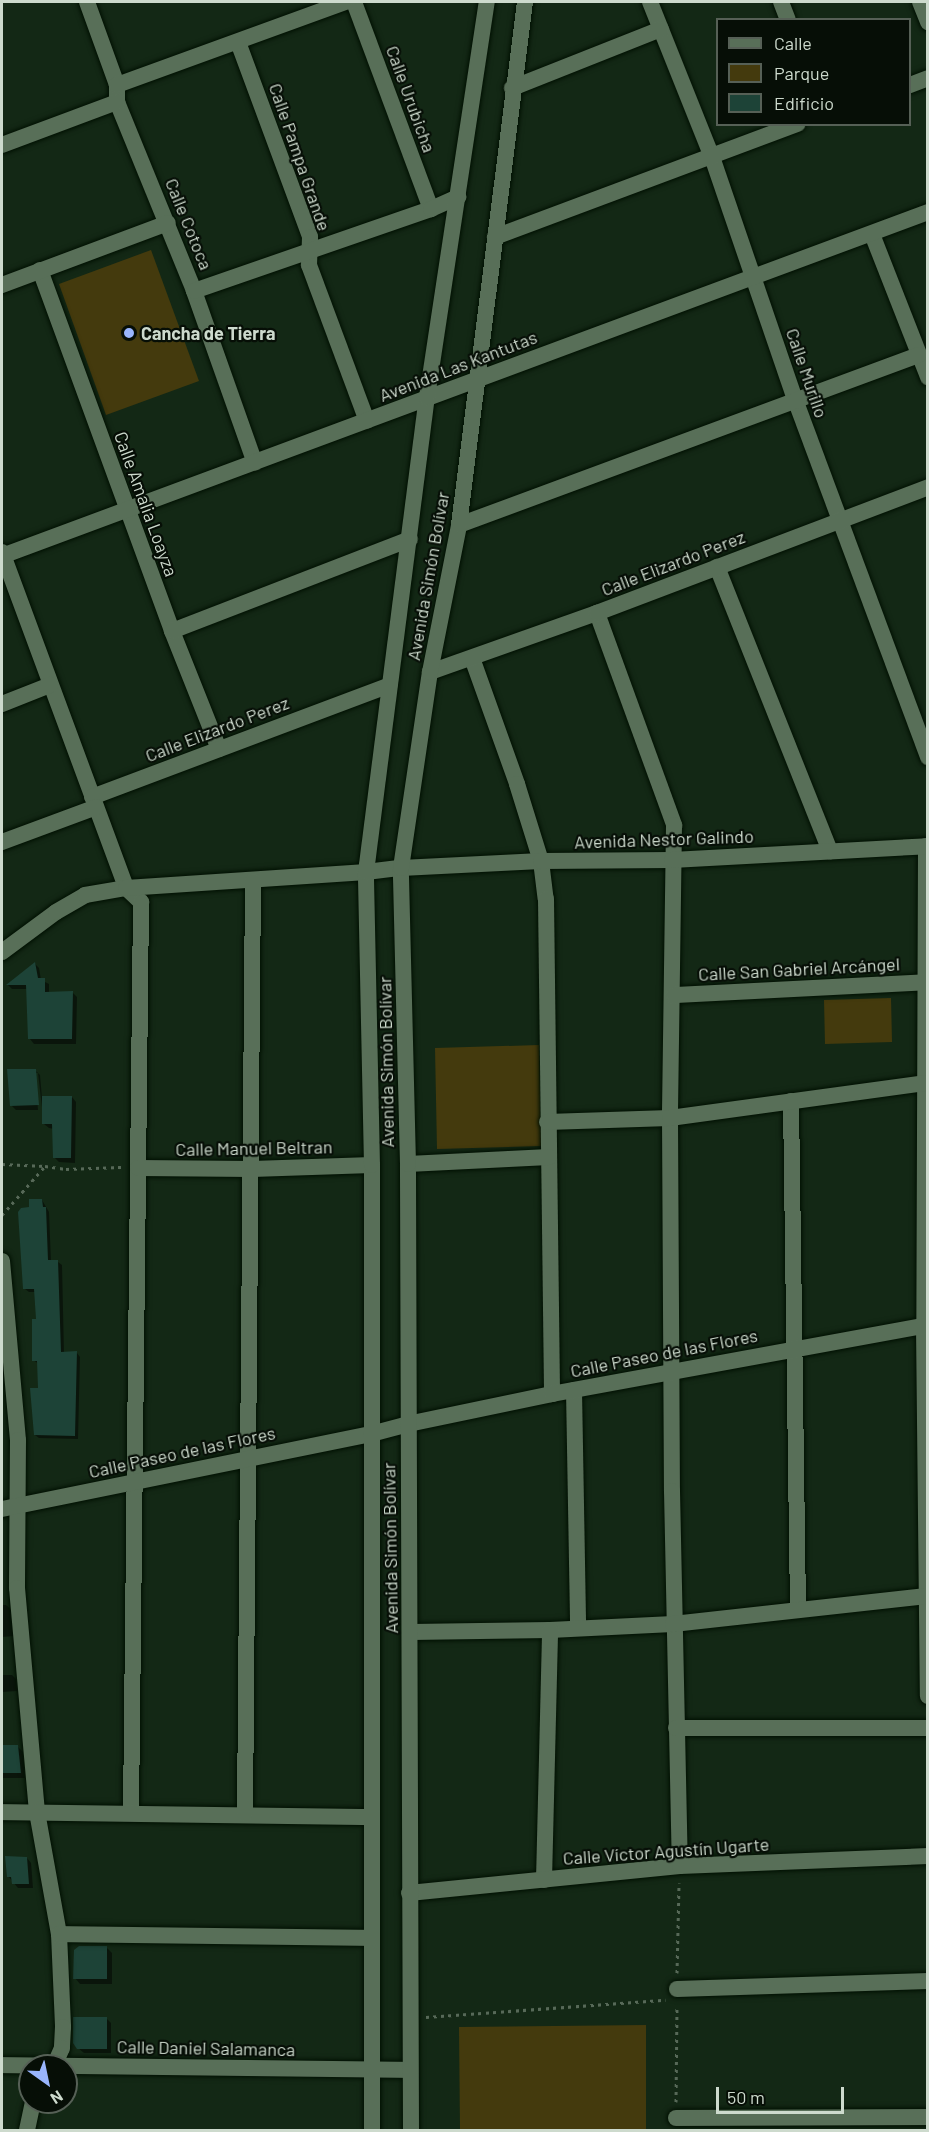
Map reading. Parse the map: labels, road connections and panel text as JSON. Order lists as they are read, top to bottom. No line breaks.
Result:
{"streets":{"street":["Calle Urubicha","Calle Pampa Grande","Calle Cotoca","Avenida Las Kantutas","Calle Murillo","Calle Amalia Loayza","Calle Elizardo Perez","Avenida Simón Bolívar","Avenida Nestor Galindo","Calle San Gabriel Arcángel","Calle Manuel Beltran","Calle Paseo de las Flores","Calle Víctor Agustín Ugarte","Calle Daniel Salamanca"]},"crossings":[["Calle Pampa Grande","Avenida Las Kantutas"],["Calle Cotoca","Avenida Las Kantutas"],["Avenida Las Kantutas","Calle Murillo"],["Avenida Las Kantutas","Calle Amalia Loayza"],["Avenida Las Kantutas","Avenida Simón Bolívar"],["Calle Murillo","Calle Elizardo Perez"],["Calle Amalia Loayza","Calle Elizardo Perez"],["Calle Elizardo Perez","Avenida Simón Bolívar"],["Avenida Simón Bolívar","Avenida Nestor Galindo"],["Avenida Simón Bolívar","Calle Manuel Beltran"],["Avenida Simón Bolívar","Calle Paseo de las Flores"],["Avenida Simón Bolívar","Calle Víctor Agustín Ugarte"],["Avenida Simón Bolívar","Calle Daniel Salamanca"]],"places":["Cancha de Tierra"],"legend":["Calle","Parque","Edificio"],"scale_bar":"50 m","north":"bottom right"}
